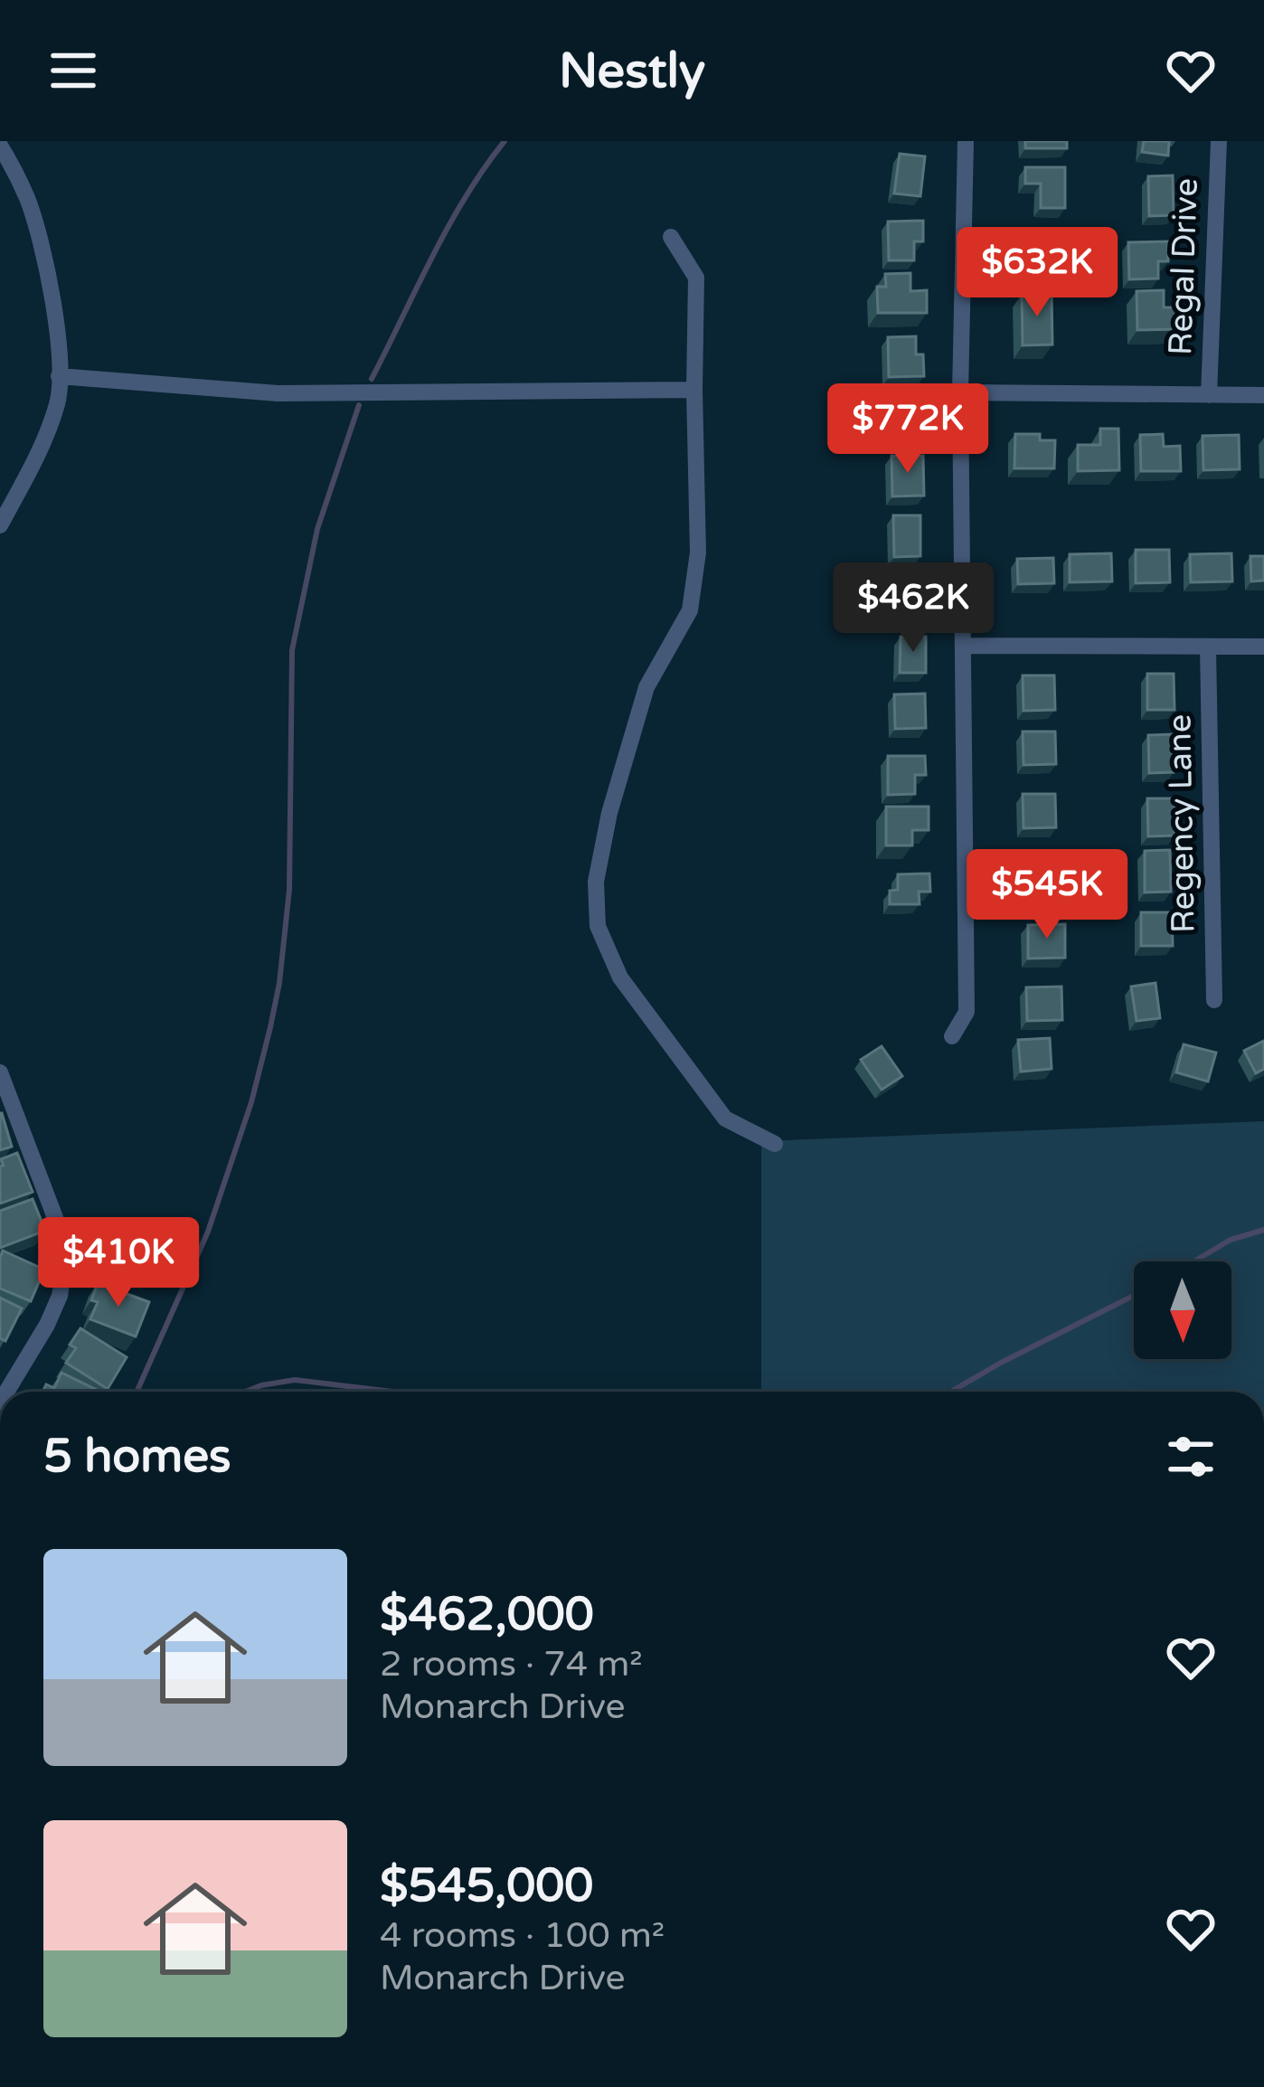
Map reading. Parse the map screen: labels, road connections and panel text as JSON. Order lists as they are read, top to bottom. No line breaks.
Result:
{"streets":{"street":["Regal Drive","Regency Lane"]},"north":"bottom","page":{"header":"Nestly","price":["$632K","$772K","$462K","$545K","$410K"],"heading":"5 homes","list":[{"name":"$462,000","note":"2 rooms · 74 m² · Monarch Drive"},{"name":"$545,000","note":"4 rooms · 100 m² · Monarch Drive"}]}}
